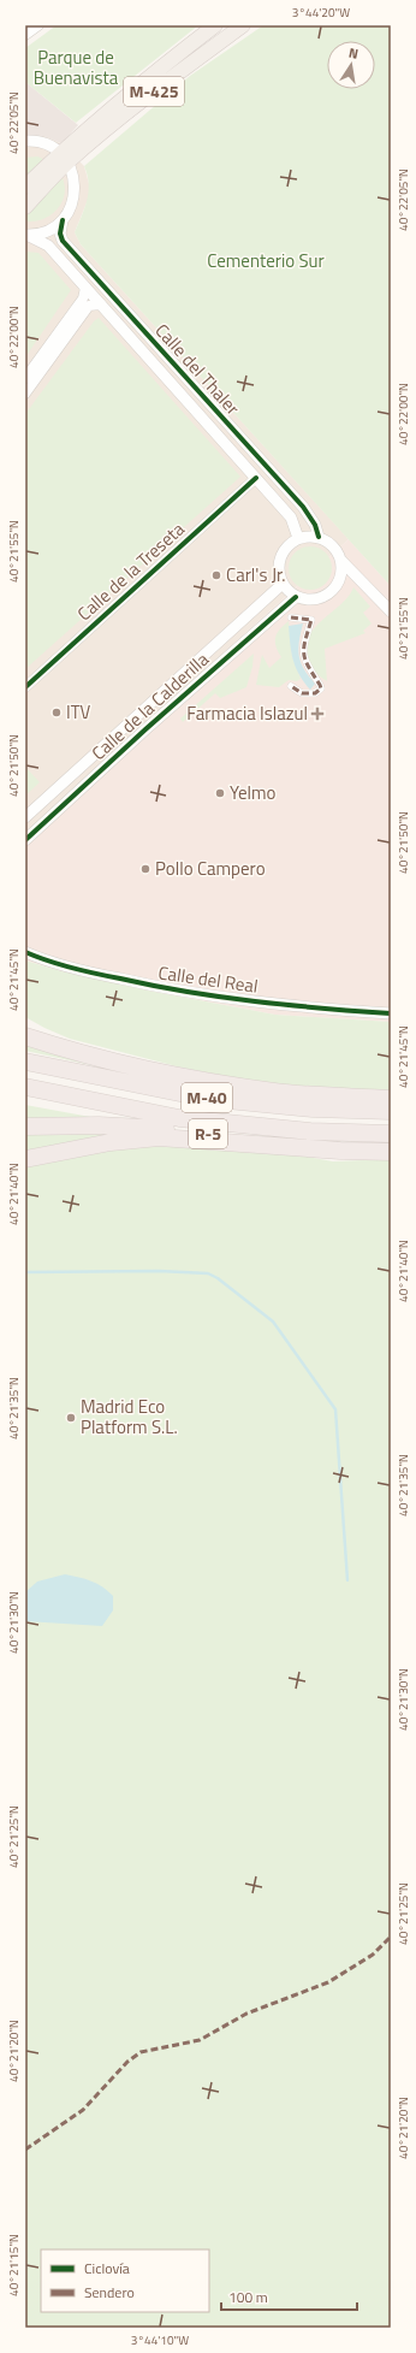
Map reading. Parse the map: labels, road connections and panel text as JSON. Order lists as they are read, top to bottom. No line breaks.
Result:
{"streets":{"highway":["M-40","R-5"],"main road":["M-425"],"street":["Calle del Thaler","Calle de la Treseta","Calle de la Calderilla","Calle del Real"]},"crossings":[["Calle del Thaler","Calle de la Treseta"],["Calle del Thaler","Calle de la Calderilla"],["M-40","R-5"]],"parks":["Parque de Buenavista","Cementerio Sur"],"places":{"other":["Carl's Jr.","ITV","Yelmo","Pollo Campero","Madrid Eco Platform S.L."],"health":["Farmacia Islazul"]},"legend":["Ciclovía","Sendero"],"scale_bar":"100 m","north":"top","coordinates":["3°44'20\"W","40°22'05\"N","40°22'00\"N","40°21'55\"N","40°21'50\"N","40°21'45\"N","40°21'40\"N","40°21'35\"N","40°21'30\"N","40°21'25\"N","40°21'20\"N","40°21'15\"N","3°44'10\"W"]}
